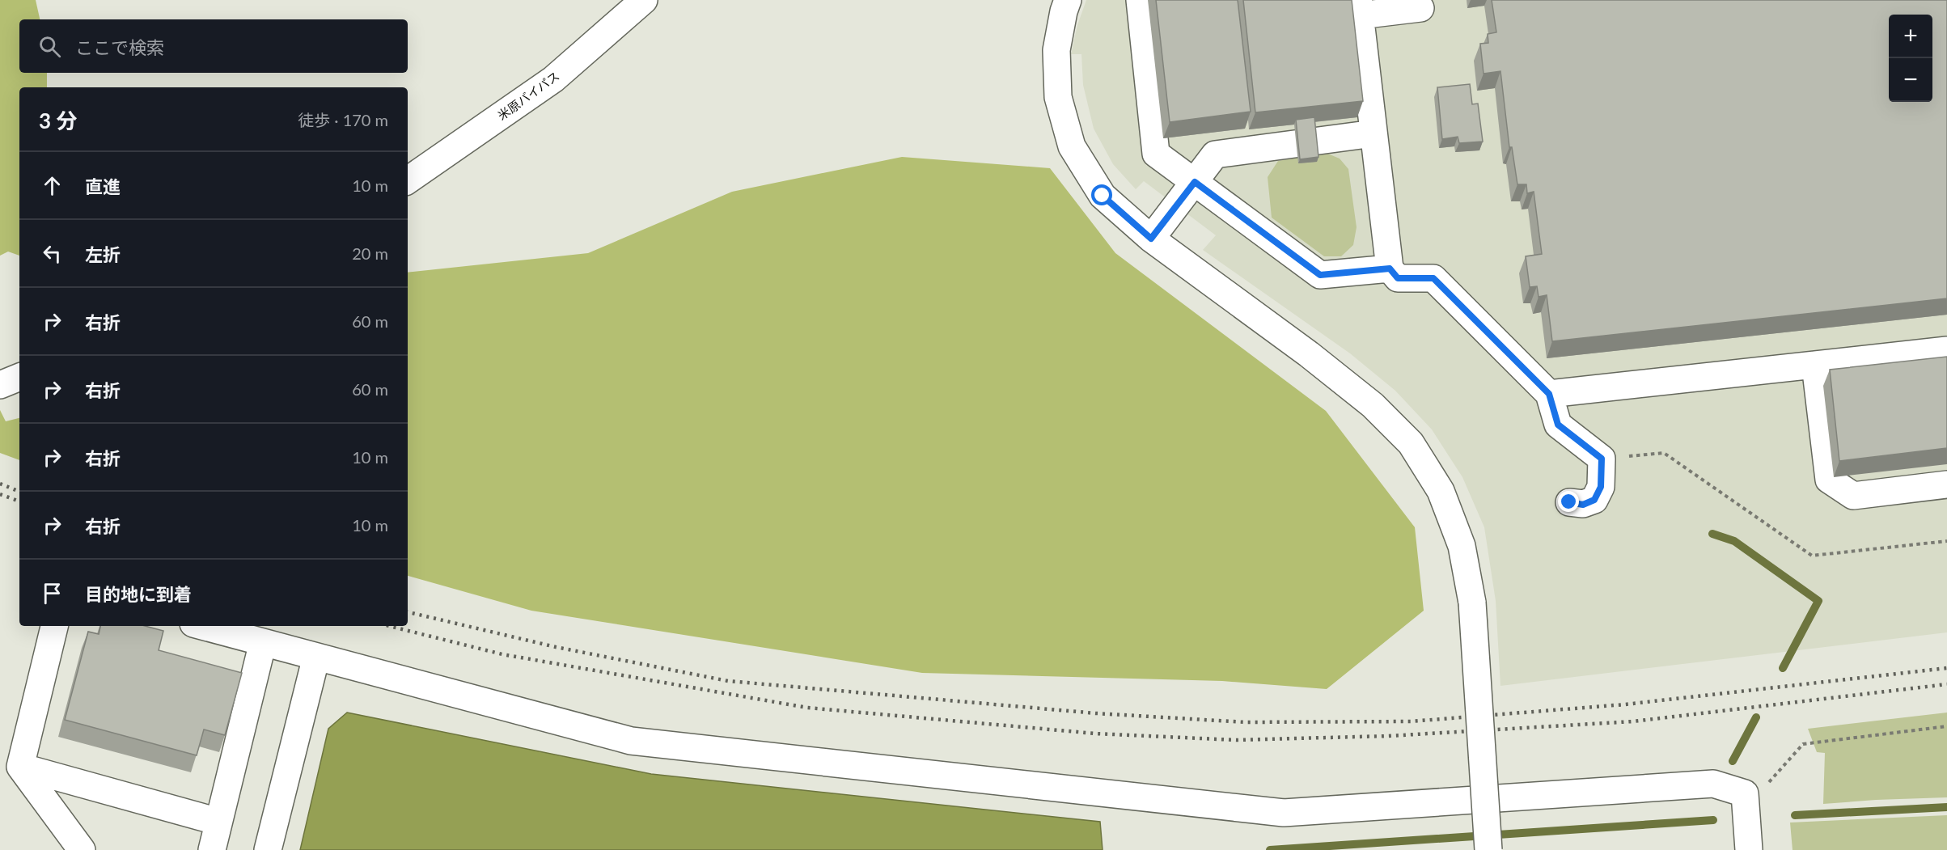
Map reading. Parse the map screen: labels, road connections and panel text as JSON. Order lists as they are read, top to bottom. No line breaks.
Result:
{"streets":{"main road":["米原バイパス"]},"page":{"map_buttons":["+","−"],"search":"ここで検索","heading":["3 分","徒歩 · 170 m"],"list":[["直進","10 m"],["左折","20 m"],["右折","60 m"],["右折","60 m"],["右折","10 m"],["右折","10 m"],"目的地に到着"]}}
